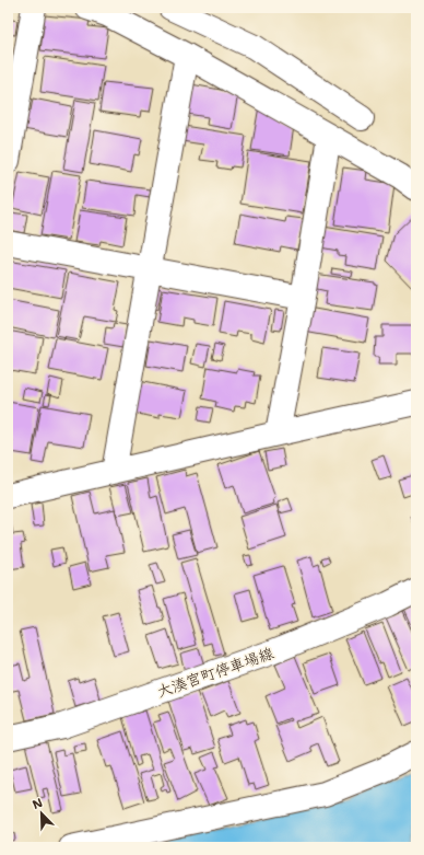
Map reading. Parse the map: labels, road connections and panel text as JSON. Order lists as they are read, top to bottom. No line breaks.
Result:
{"streets":{"street":["大湊宮町停車場線"]},"north":"top left"}
